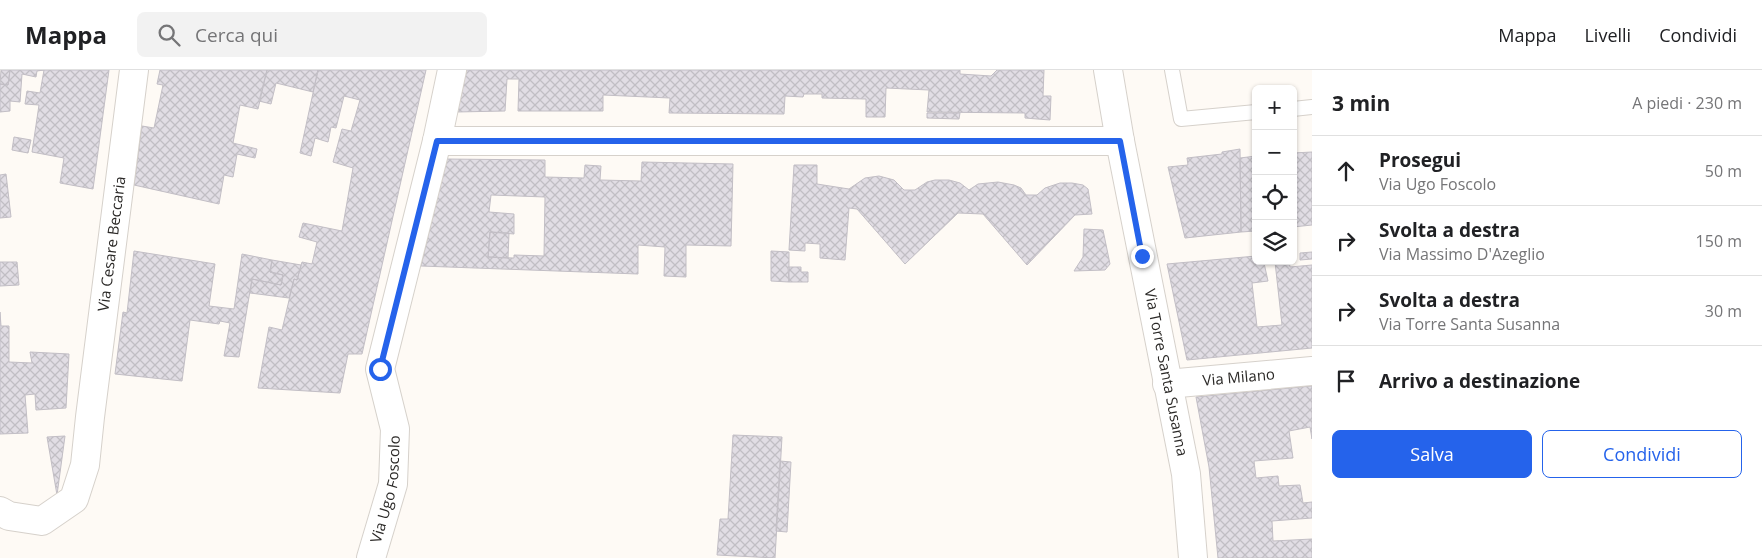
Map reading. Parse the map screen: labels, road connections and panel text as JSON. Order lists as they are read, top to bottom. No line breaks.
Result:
{"streets":{"street":["Via Cesare Beccaria","Via Torre Santa Susanna","Via Milano","Via Ugo Foscolo"]},"crossings":[["Via Torre Santa Susanna","Via Milano"]],"page":{"header":"Mappa","search":"Cerca qui","nav":["Mappa","Livelli","Condividi"],"heading":["3 min","A piedi · 230 m"],"map_buttons":["+","−"],"list":[["Prosegui","Via Ugo Foscolo","50 m"],["Svolta a destra","Via Massimo D'Azeglio","150 m"],["Svolta a destra","Via Torre Santa Susanna","30 m"],"Arrivo a destinazione"],"buttons":["Salva","Condividi"]}}
